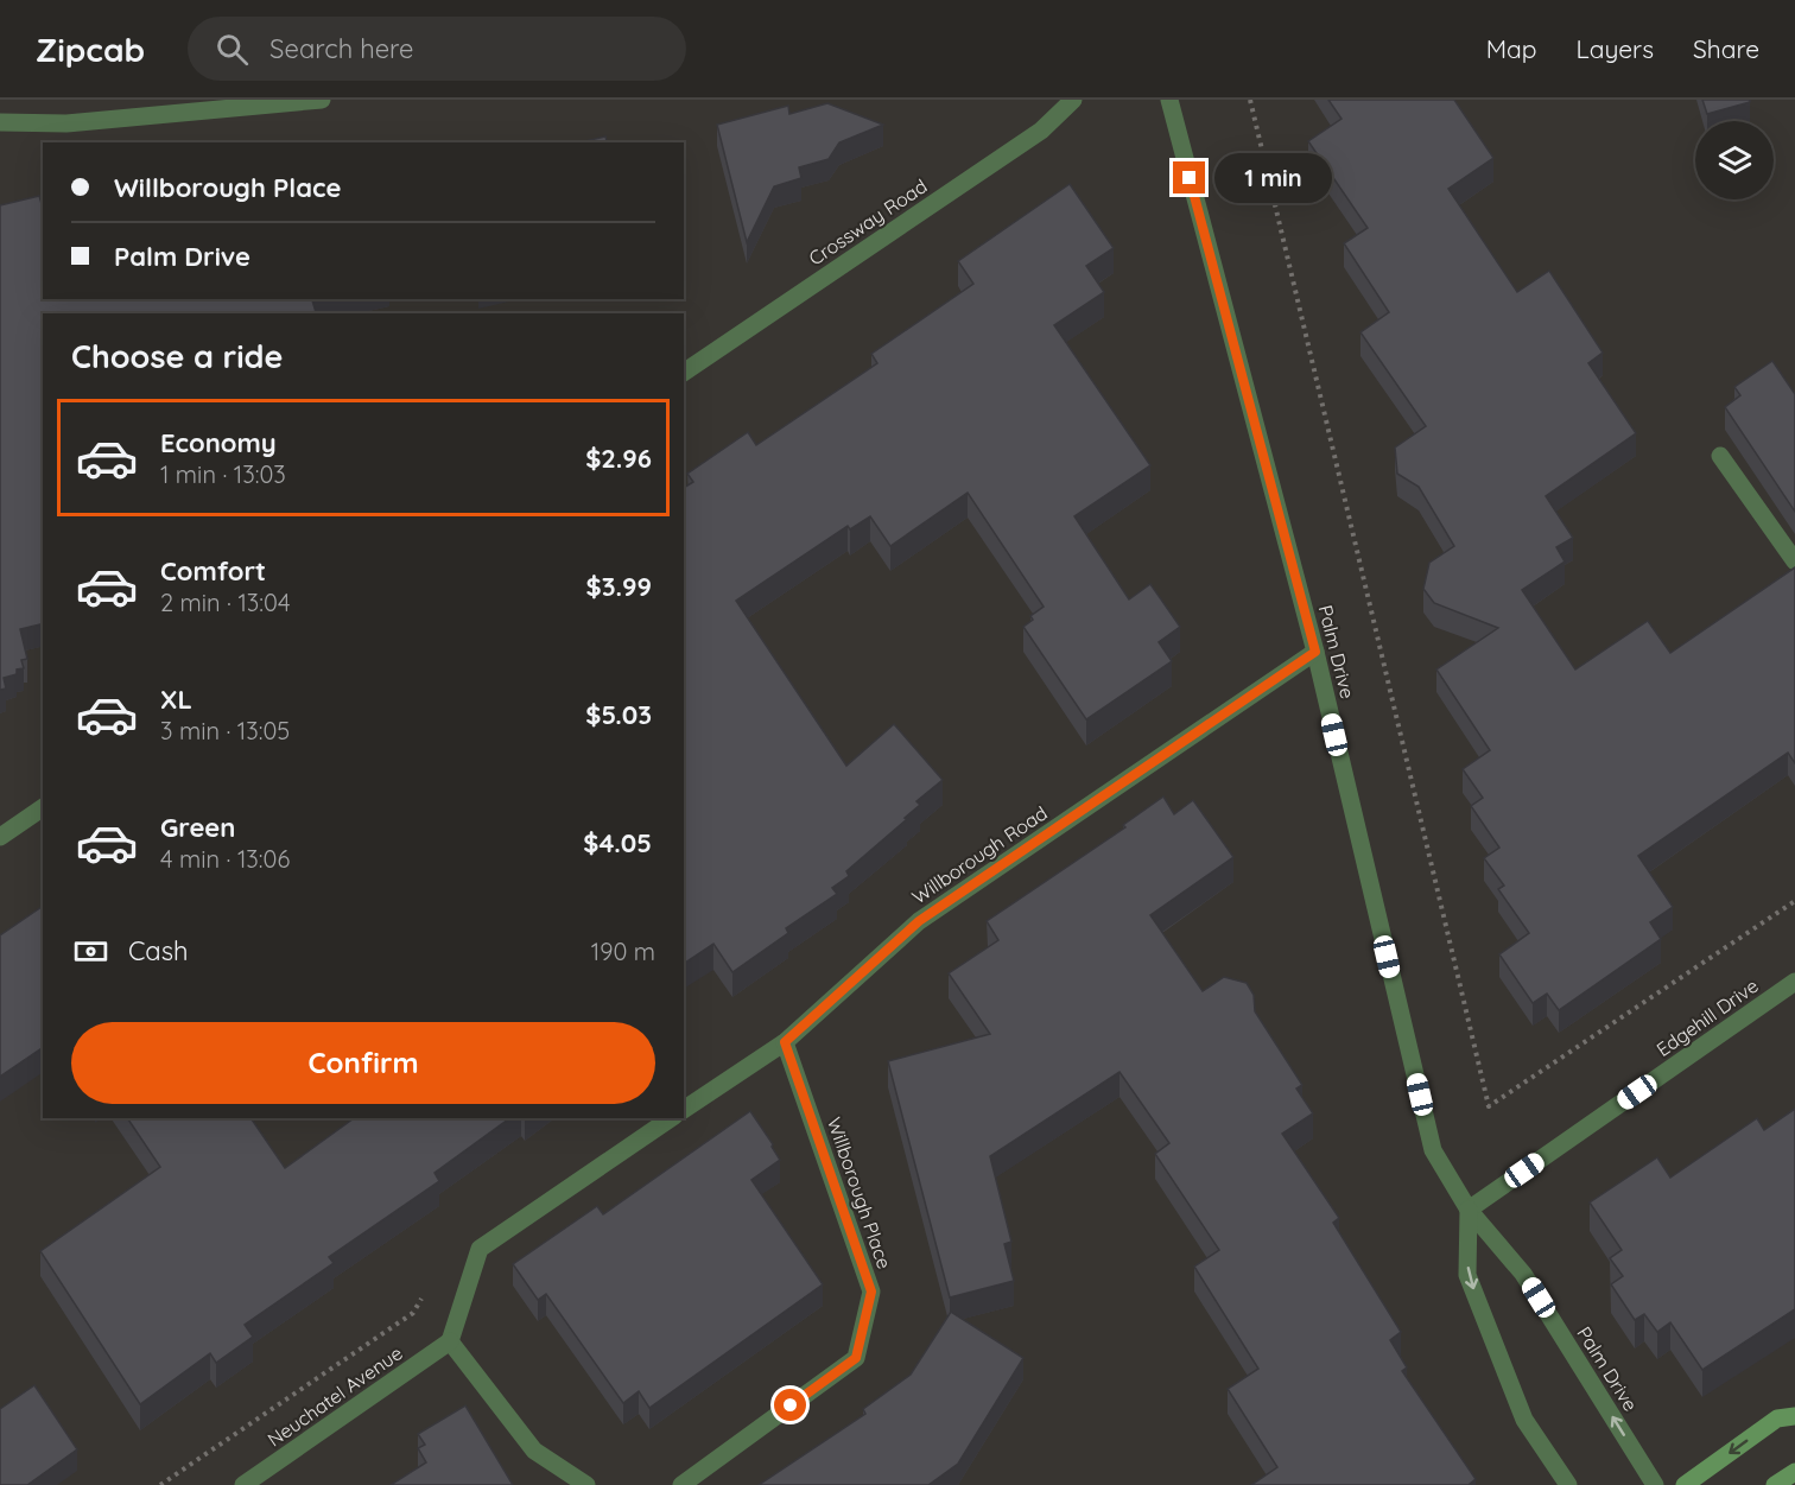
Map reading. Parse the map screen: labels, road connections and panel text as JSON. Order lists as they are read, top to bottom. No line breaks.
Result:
{"streets":{"street":["Crossway Road","Palm Drive","Willborough Road","Edgehill Drive","Willborough Place","Neuchatel Avenue"]},"crossings":[["Palm Drive","Willborough Road"],["Palm Drive","Edgehill Drive"],["Willborough Road","Willborough Place"]],"page":{"header":"Zipcab","search":"Search here","nav":["Map","Layers","Share"],"banner":["Willborough Place","Palm Drive"],"bubble":"1 min","heading":"Choose a ride","list":[{"name":"Economy","note":"1 min · 13:03","value":"$2.96"},{"name":"Comfort","note":"2 min · 13:04","value":"$3.99"},{"name":"XL","note":"3 min · 13:05","value":"$5.03"},{"name":"Green","note":"4 min · 13:06","value":"$4.05"}],"pay":["Cash","190 m"],"buttons":"Confirm"}}
